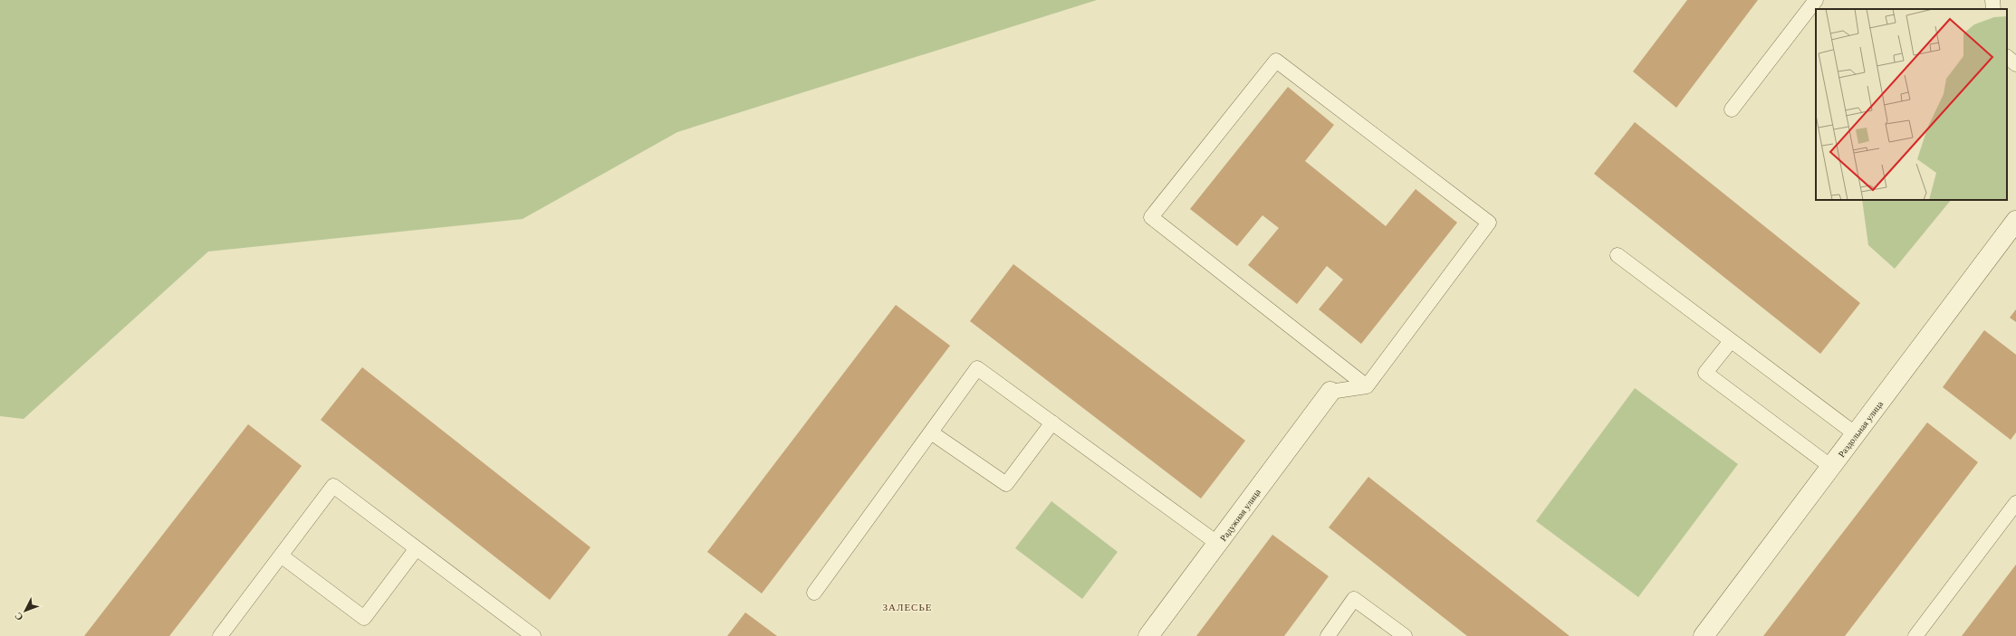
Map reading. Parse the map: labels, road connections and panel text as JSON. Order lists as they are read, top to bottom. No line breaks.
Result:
{"streets":{"street":["Раздольная улица","Радужная улица"]},"districts":["ЗАЛЕСЬЕ"],"north":"bottom left"}
